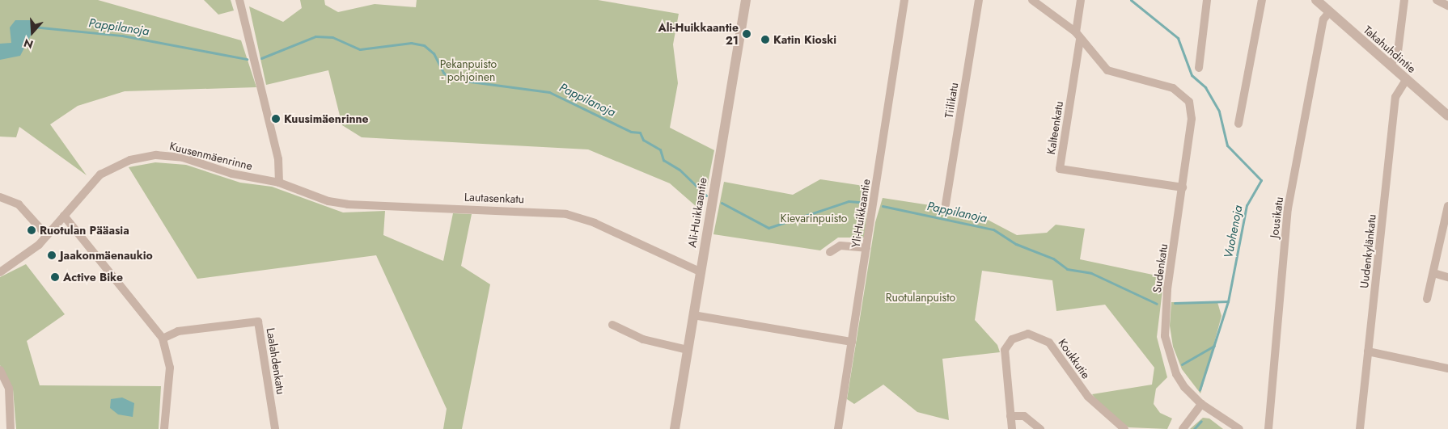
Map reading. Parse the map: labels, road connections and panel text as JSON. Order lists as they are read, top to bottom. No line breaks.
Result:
{"streets":{"street":["Takahuhdintie","Tiilikatu","Kalteenkatu","Kuusenmäenrinne","Lautasenkatu","Ali-Huikkaantie","Yli-Huikkaantie","Jousikatu","Uudenkylänkatu","Sudenkatu","Koukkutie","Laalahdenkatu"]},"crossings":[["Takahuhdintie","Jousikatu"],["Takahuhdintie","Uudenkylänkatu"],["Kalteenkatu","Sudenkatu"],["Kuusenmäenrinne","Lautasenkatu"],["Lautasenkatu","Ali-Huikkaantie"]],"water":["Pappilanoja","Vuohenoja"],"parks":["Pekanpuisto - pohjoinen","Kievarinpuisto","Ruotulanpuisto"],"places":["Ali-Huikkaantie 21","Katin Kioski","Kuusimäenrinne","Ruotulan Pääasia","Jaakonmäenaukio","Active Bike"],"north":"bottom"}
